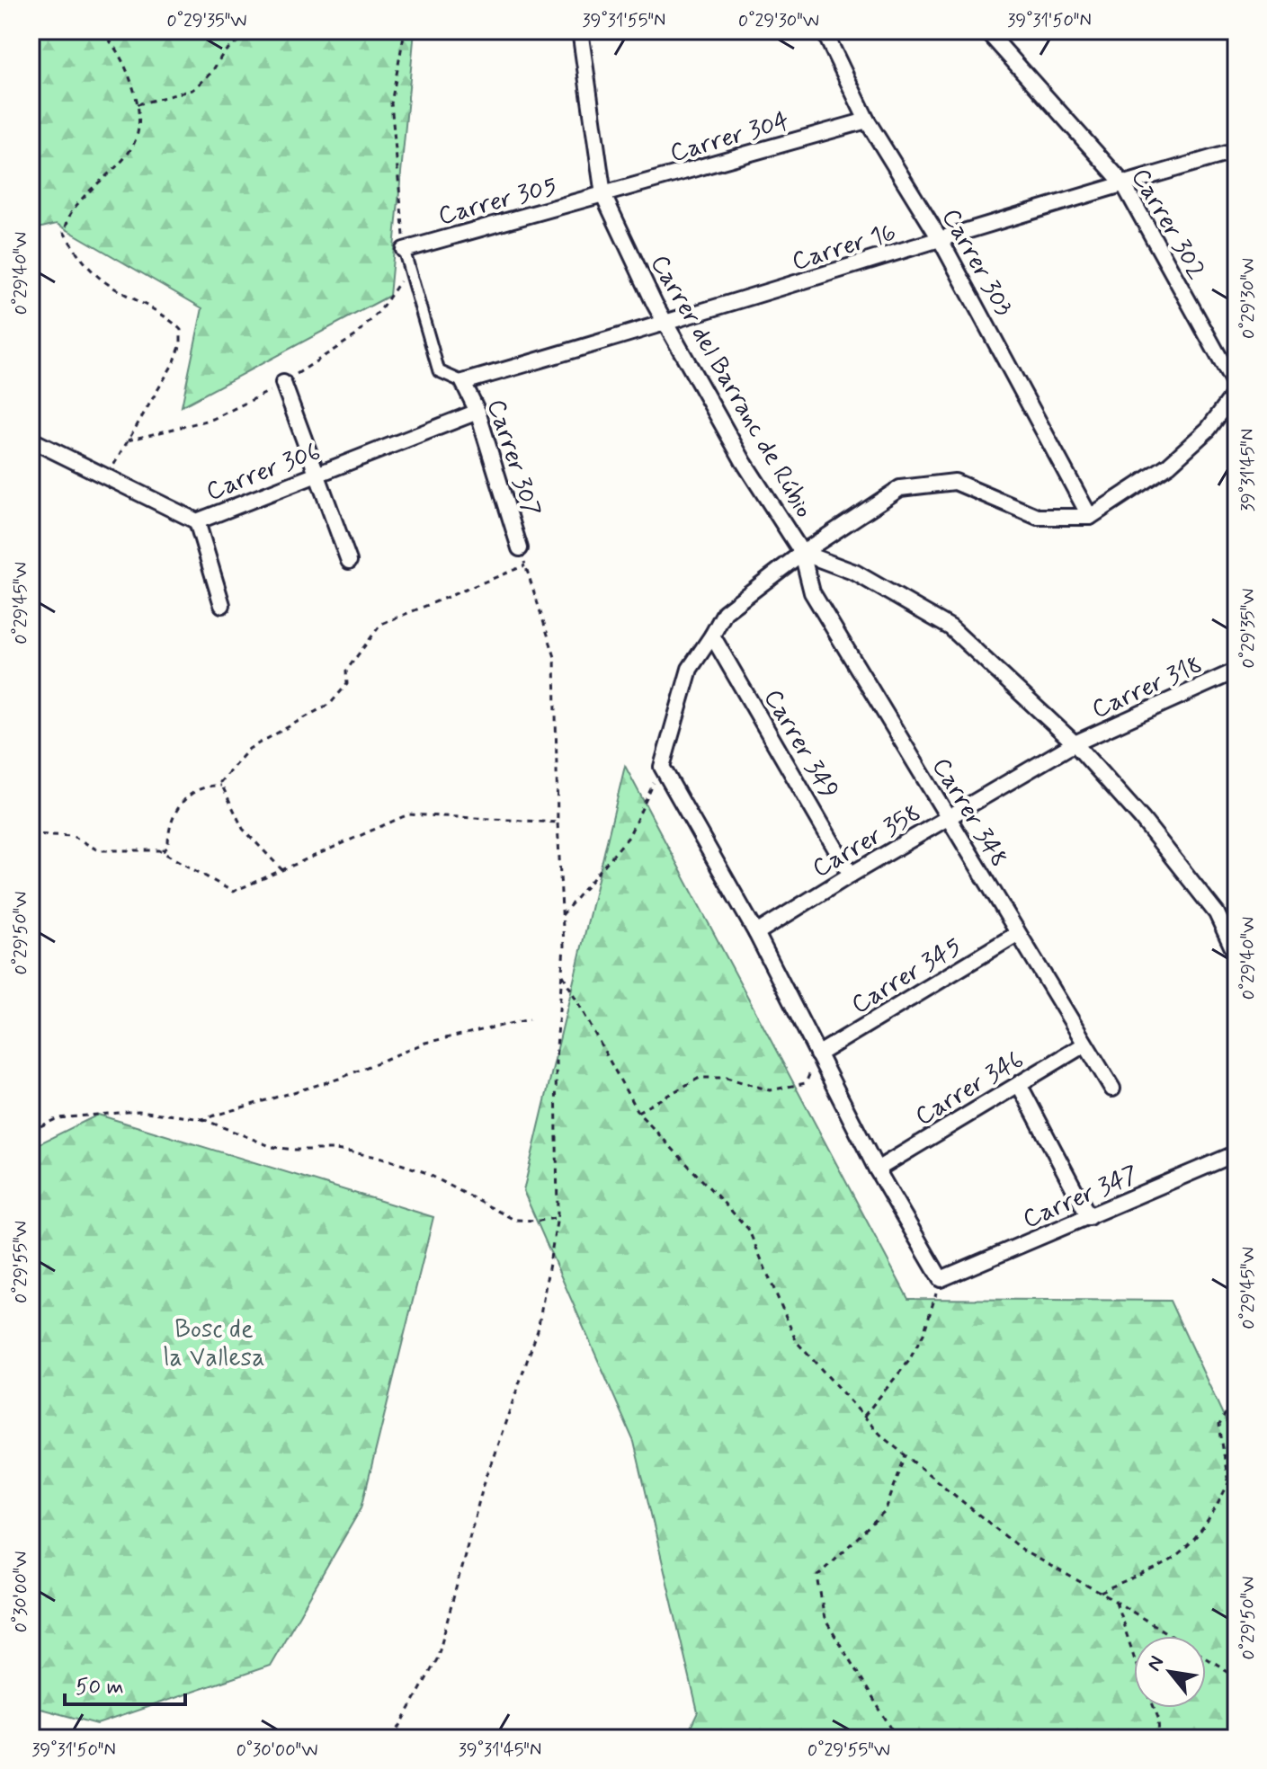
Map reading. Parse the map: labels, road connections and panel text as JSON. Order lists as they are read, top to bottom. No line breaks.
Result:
{"streets":{"street":["Carrer 304","Carrer 305","Carrer 302","Carrer 16","Carrer 303","Carrer del Barranc de Rúbio","Carrer 307","Carrer 306","Carrer 318","Carrer 349","Carrer 348","Carrer 358","Carrer 345","Carrer 346","Carrer 347"]},"crossings":[["Carrer 304","Carrer 305"],["Carrer 304","Carrer 303"],["Carrer 304","Carrer del Barranc de Rúbio"],["Carrer 305","Carrer del Barranc de Rúbio"],["Carrer 302","Carrer 16"],["Carrer 16","Carrer 303"],["Carrer 16","Carrer del Barranc de Rúbio"],["Carrer 16","Carrer 307"],["Carrer del Barranc de Rúbio","Carrer 318"],["Carrer del Barranc de Rúbio","Carrer 348"],["Carrer del Barranc de Rúbio","Carrer 358"],["Carrer 307","Carrer 306"],["Carrer 318","Carrer 358"],["Carrer 349","Carrer 358"],["Carrer 348","Carrer 358"],["Carrer 348","Carrer 345"],["Carrer 348","Carrer 346"]],"parks":["Bosc de la Vallesa"],"scale_bar":"50 m","north":"top left","coordinates":["0°29'35\"W","39°31'55\"N","0°29'30\"W","39°31'50\"N","0°29'40\"W","39°31'45\"N","0°29'45\"W","0°29'50\"W","0°29'55\"W","0°30'00\"W"]}
